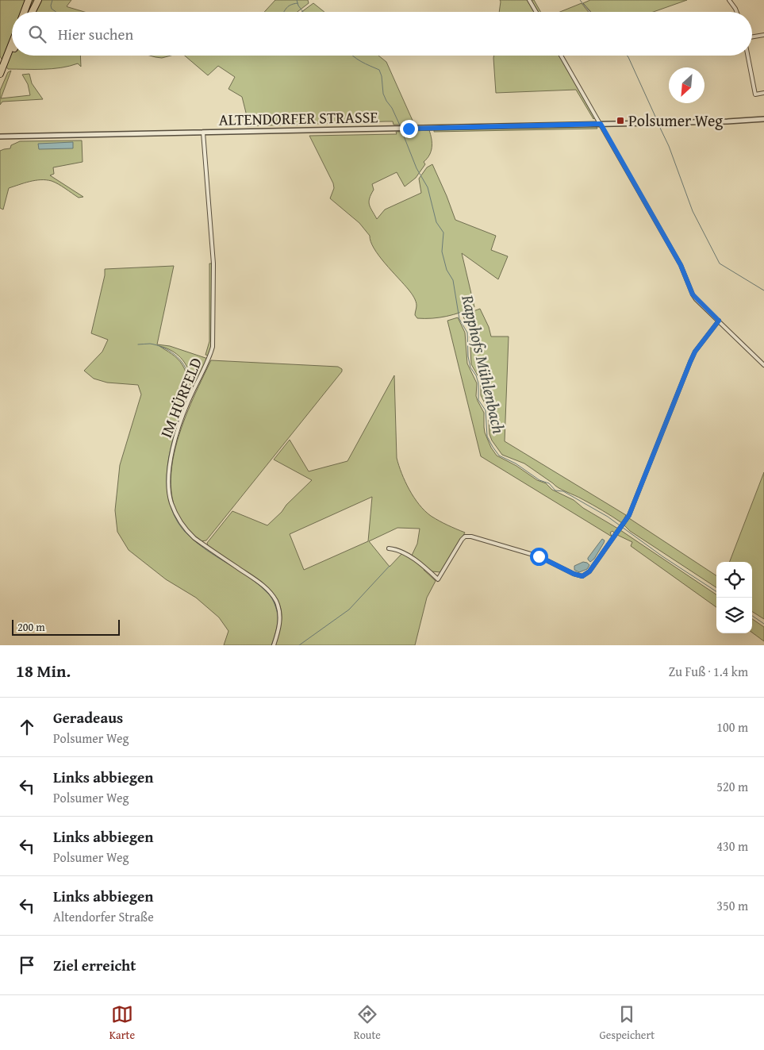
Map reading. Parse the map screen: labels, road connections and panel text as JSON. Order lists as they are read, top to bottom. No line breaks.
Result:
{"streets":{"street":["ALTENDORFER STRASSE","IM HÜRFELD"]},"crossings":[["ALTENDORFER STRASSE","IM HÜRFELD"]],"water":["Rapphofs Mühlenbach"],"places":{"transit":["Polsumer Weg"]},"scale_bar":"200 m","north":"bottom left","page":{"search":"Hier suchen","scale":"200 m","heading":["18 Min.","Zu Fuß · 1.4 km"],"list":[["Geradeaus","Polsumer Weg","100 m"],["Links abbiegen","Polsumer Weg","520 m"],["Links abbiegen","Polsumer Weg","430 m"],["Links abbiegen","Altendorfer Straße","350 m"],"Ziel erreicht"],"nav":["Karte","Route","Gespeichert"]}}
